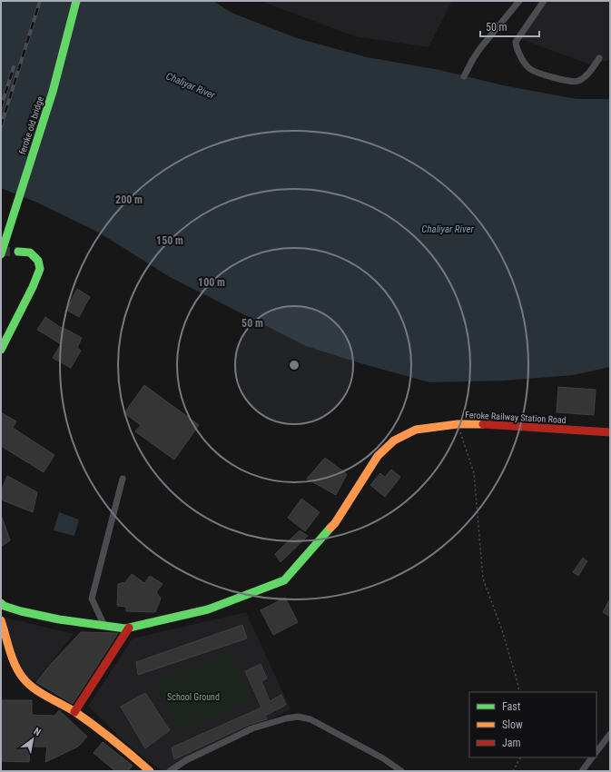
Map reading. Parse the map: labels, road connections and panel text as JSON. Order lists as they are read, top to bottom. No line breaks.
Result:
{"streets":{"main road":["feroke old bridge","Feroke Railway Station Road"]},"water":["Chaliyar River"],"parks":["School Ground"],"legend":["Fast","Slow","Jam"],"scale_bar":"50 m","north":"top right","rings":["200 m","150 m","100 m","50 m"]}
